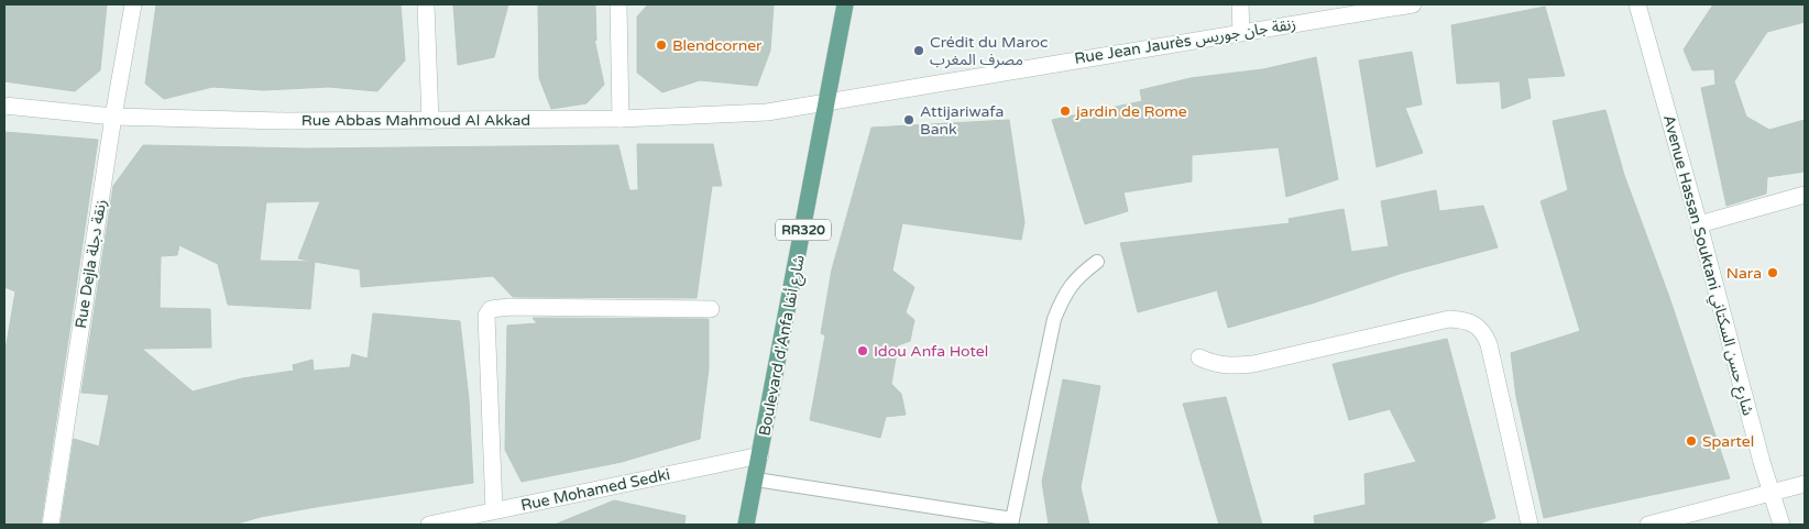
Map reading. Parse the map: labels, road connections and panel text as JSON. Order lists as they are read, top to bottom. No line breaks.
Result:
{"streets":{"main road":["RR320","Boulevard d'Anfa شارع أنفا"],"street":["Rue Jean Jaurès زنقة جان جوريس","Rue Abbas Mahmoud Al Akkad","Rue Dejla زنقة دجلة","Avenue Hassan Souktani شارع حسن السكتاني","Rue Mohamed Sedki"]},"crossings":[["Rue Jean Jaurès زنقة جان جوريس","Rue Abbas Mahmoud Al Akkad"],["Rue Jean Jaurès زنقة جان جوريس","Boulevard d'Anfa شارع أنفا"],["Rue Abbas Mahmoud Al Akkad","Rue Dejla زنقة دجلة"],["Rue Abbas Mahmoud Al Akkad","Boulevard d'Anfa شارع أنفا"],["Boulevard d'Anfa شارع أنفا","Rue Mohamed Sedki"]],"places":["Blendcorner","Crédit du Maroc مصرف المغرب","jardin de Rome","Attijariwafa Bank","Nara","Idou Anfa Hotel","Spartel"]}
